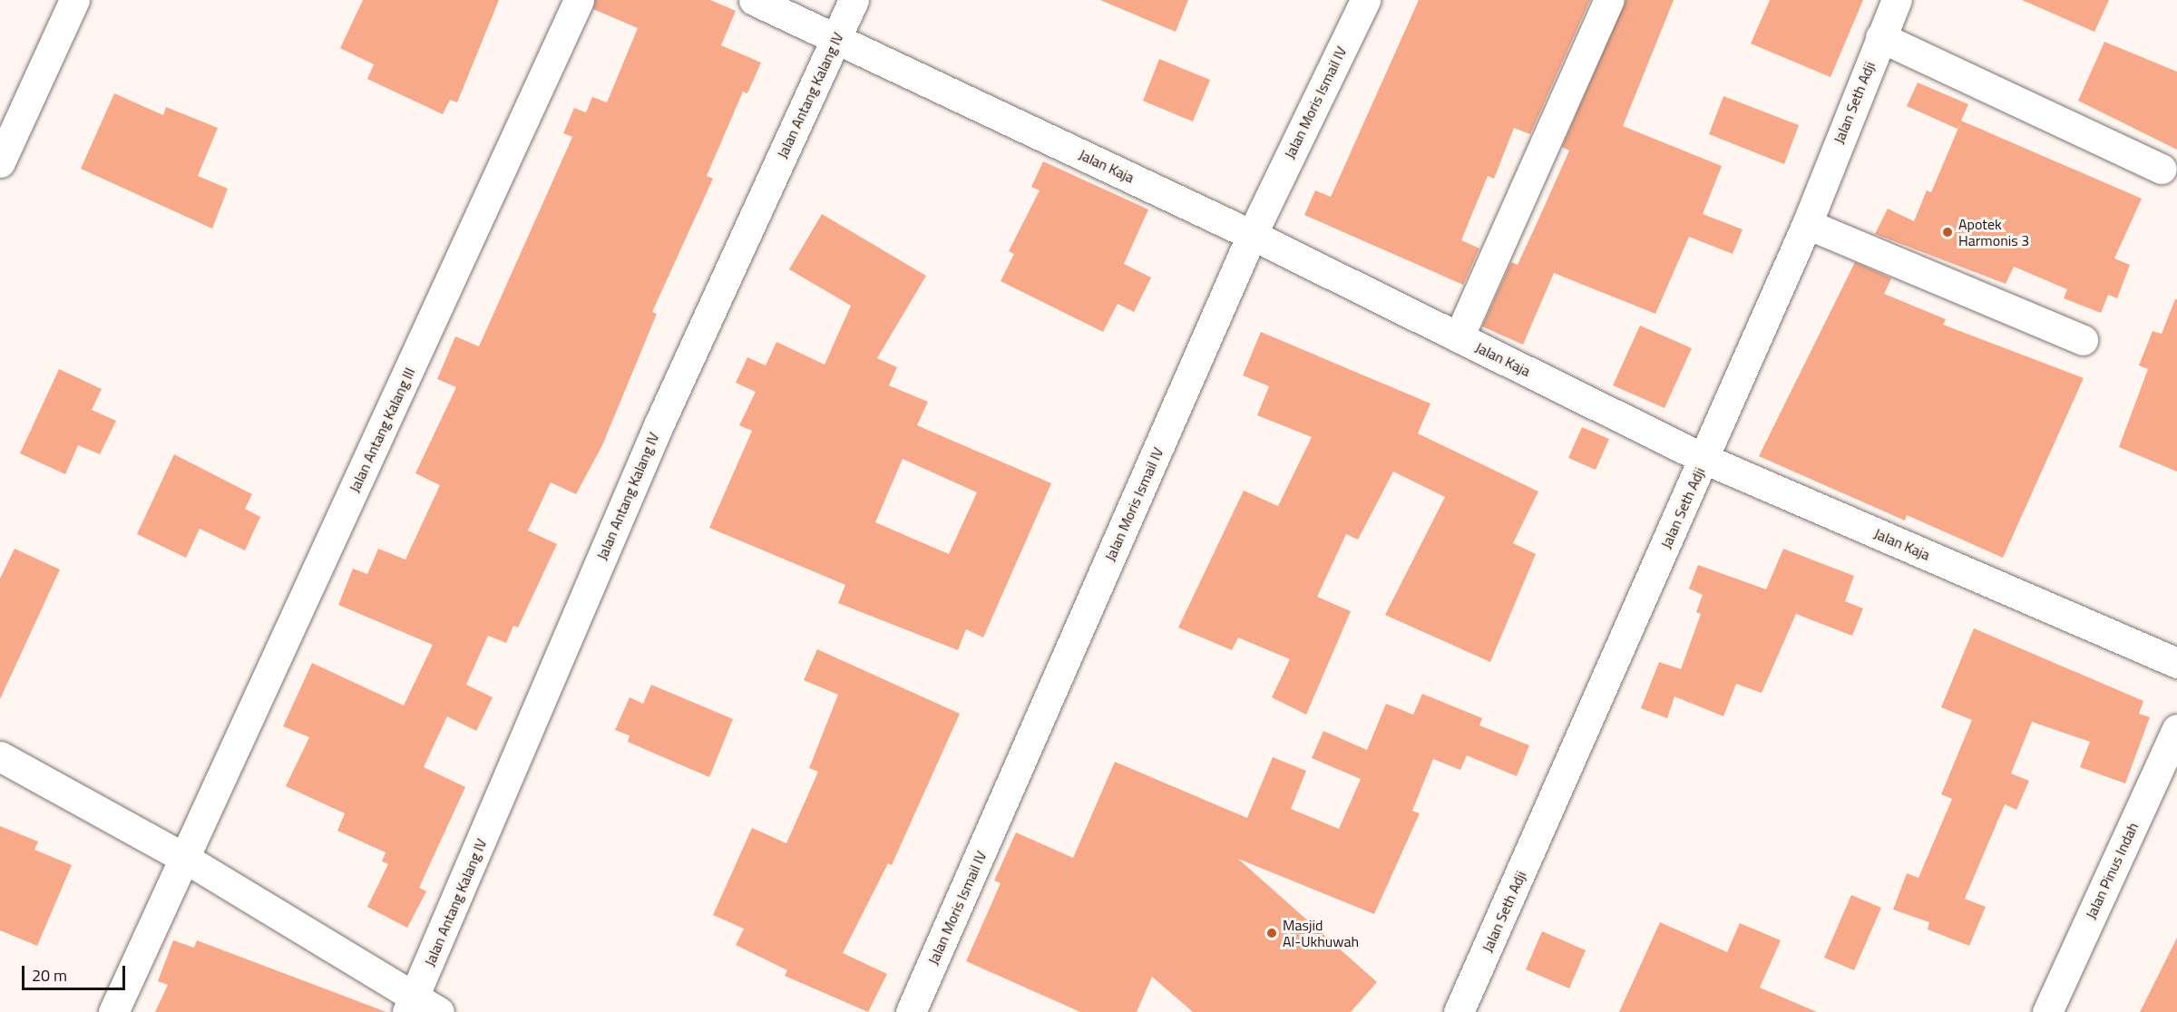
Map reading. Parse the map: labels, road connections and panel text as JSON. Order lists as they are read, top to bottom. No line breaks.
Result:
{"streets":{"street":["Jalan Antang Kalang IV","Jalan Moris Ismail IV","Jalan Seth Adji","Jalan Kaja","Jalan Antang Kalang III","Jalan Pinus Indah"]},"crossings":[["Jalan Antang Kalang IV","Jalan Kaja"],["Jalan Moris Ismail IV","Jalan Kaja"],["Jalan Seth Adji","Jalan Kaja"]],"places":["Apotek Harmonis 3","Masjid Al-Ukhuwah"],"scale_bar":"20 m"}
